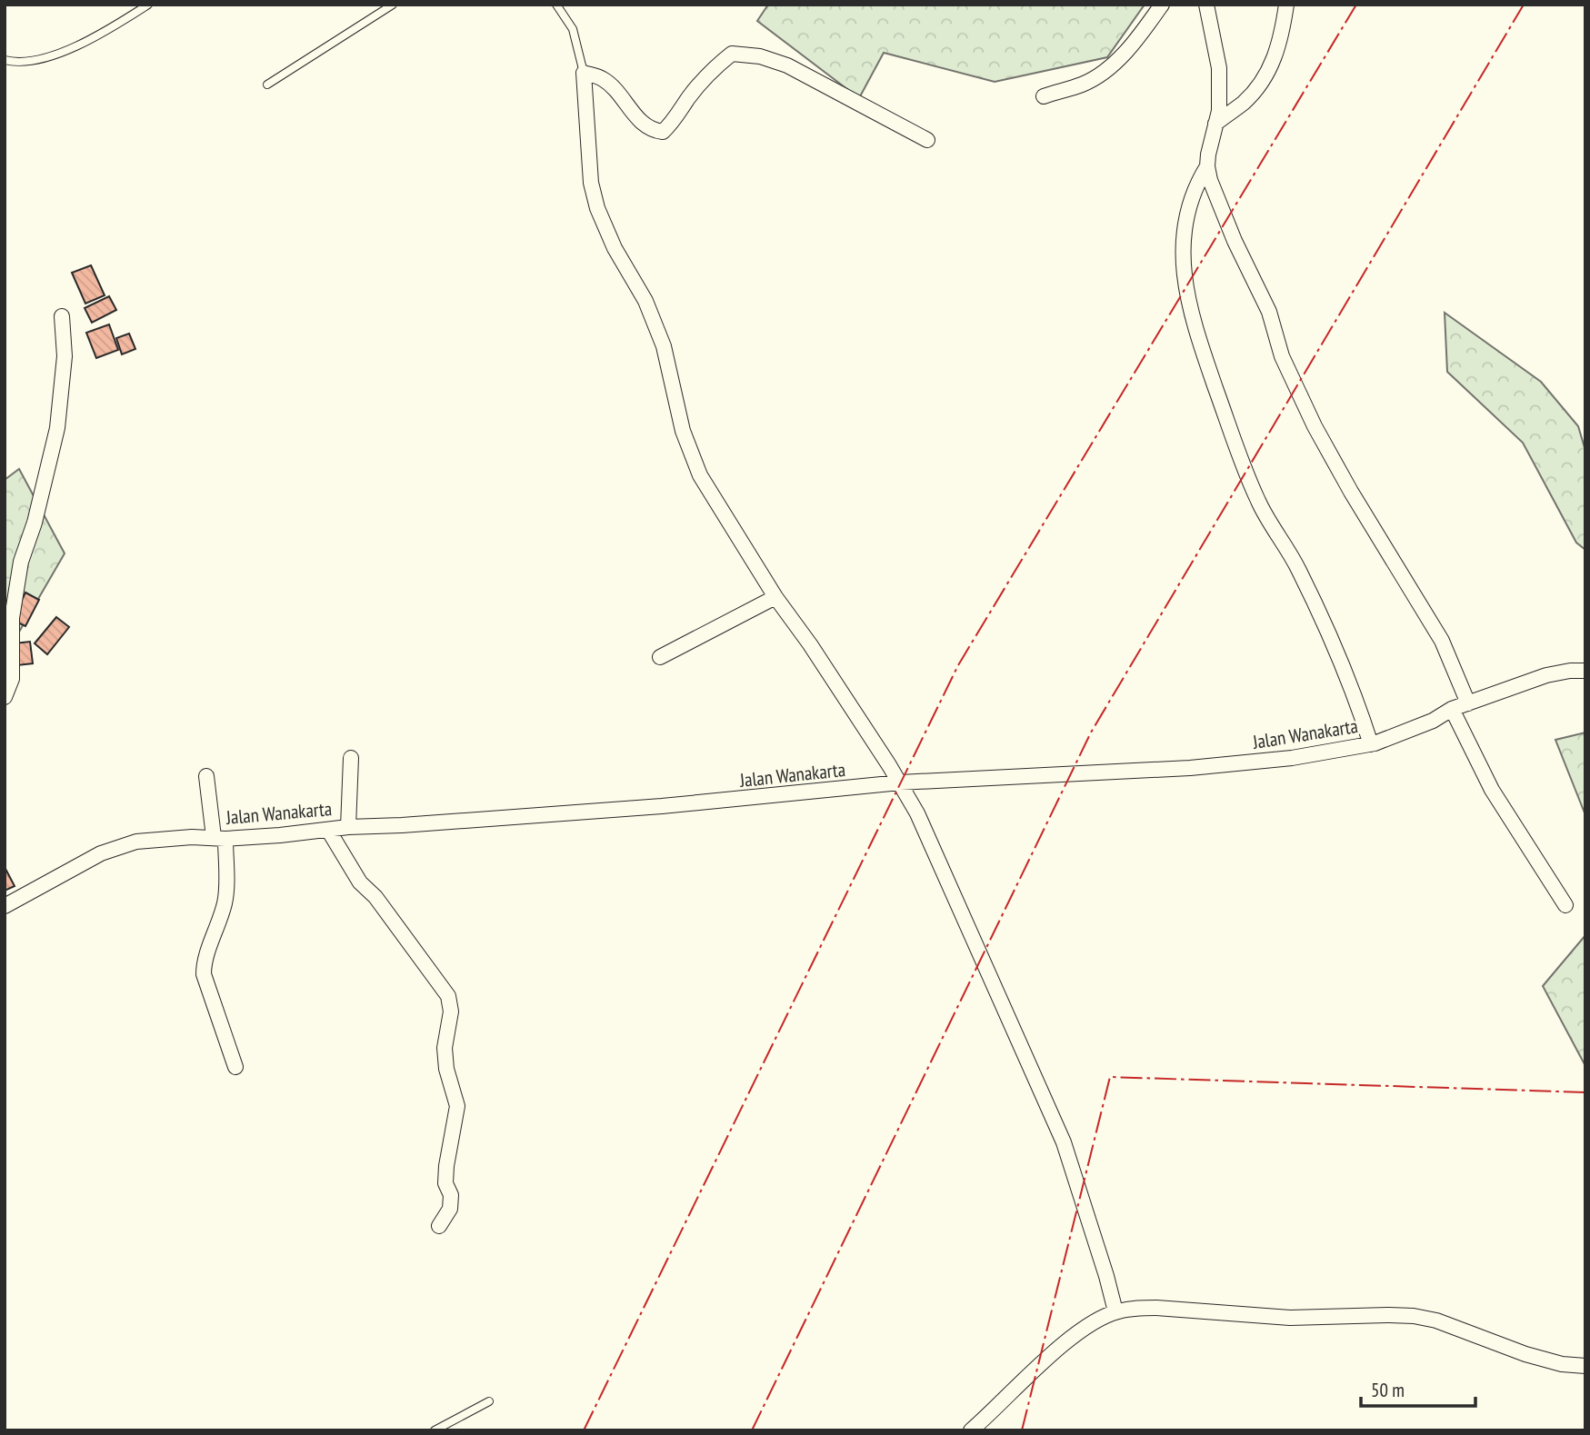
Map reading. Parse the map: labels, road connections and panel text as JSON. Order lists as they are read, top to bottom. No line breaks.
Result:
{"streets":{"street":["Jalan Wanakarta"]},"scale_bar":"50 m"}
